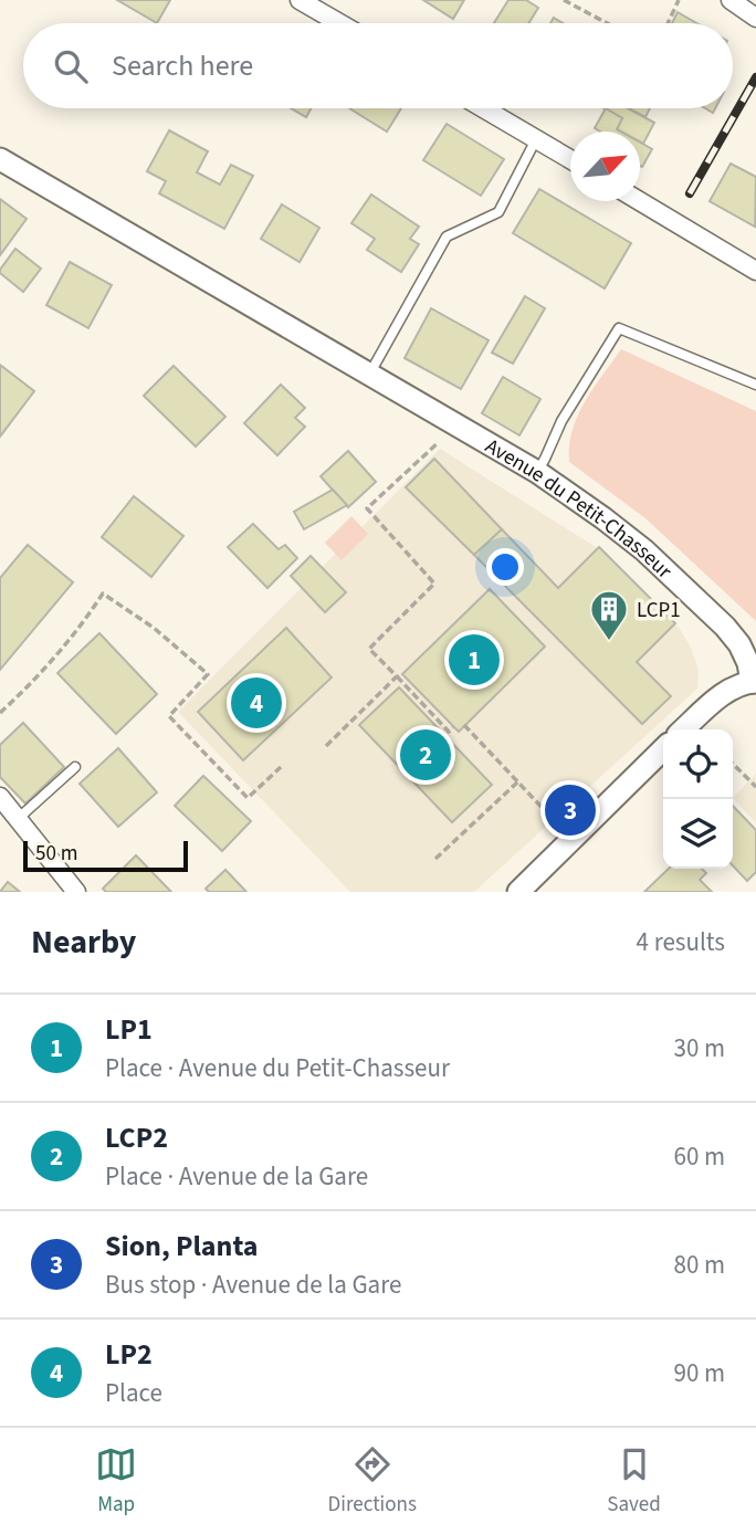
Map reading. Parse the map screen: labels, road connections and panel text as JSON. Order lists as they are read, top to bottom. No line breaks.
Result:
{"streets":{"street":["Avenue du Petit-Chasseur"]},"places":{"building":["LCP1"]},"scale_bar":"50 m","north":"top right","page":{"search":"Search here","pins":["1","4","2","3"],"scale":"50 m","heading":["Nearby","4 results"],"list":[{"mark":"1","name":"LP1","note":"Place · Avenue du Petit-Chasseur","value":"30 m"},{"mark":"2","name":"LCP2","note":"Place · Avenue de la Gare","value":"60 m"},{"mark":"3","name":"Sion, Planta","note":"Bus stop · Avenue de la Gare","value":"80 m"},{"mark":"4","name":"LP2","note":"Place","value":"90 m"}],"nav":["Map","Directions","Saved"]}}
